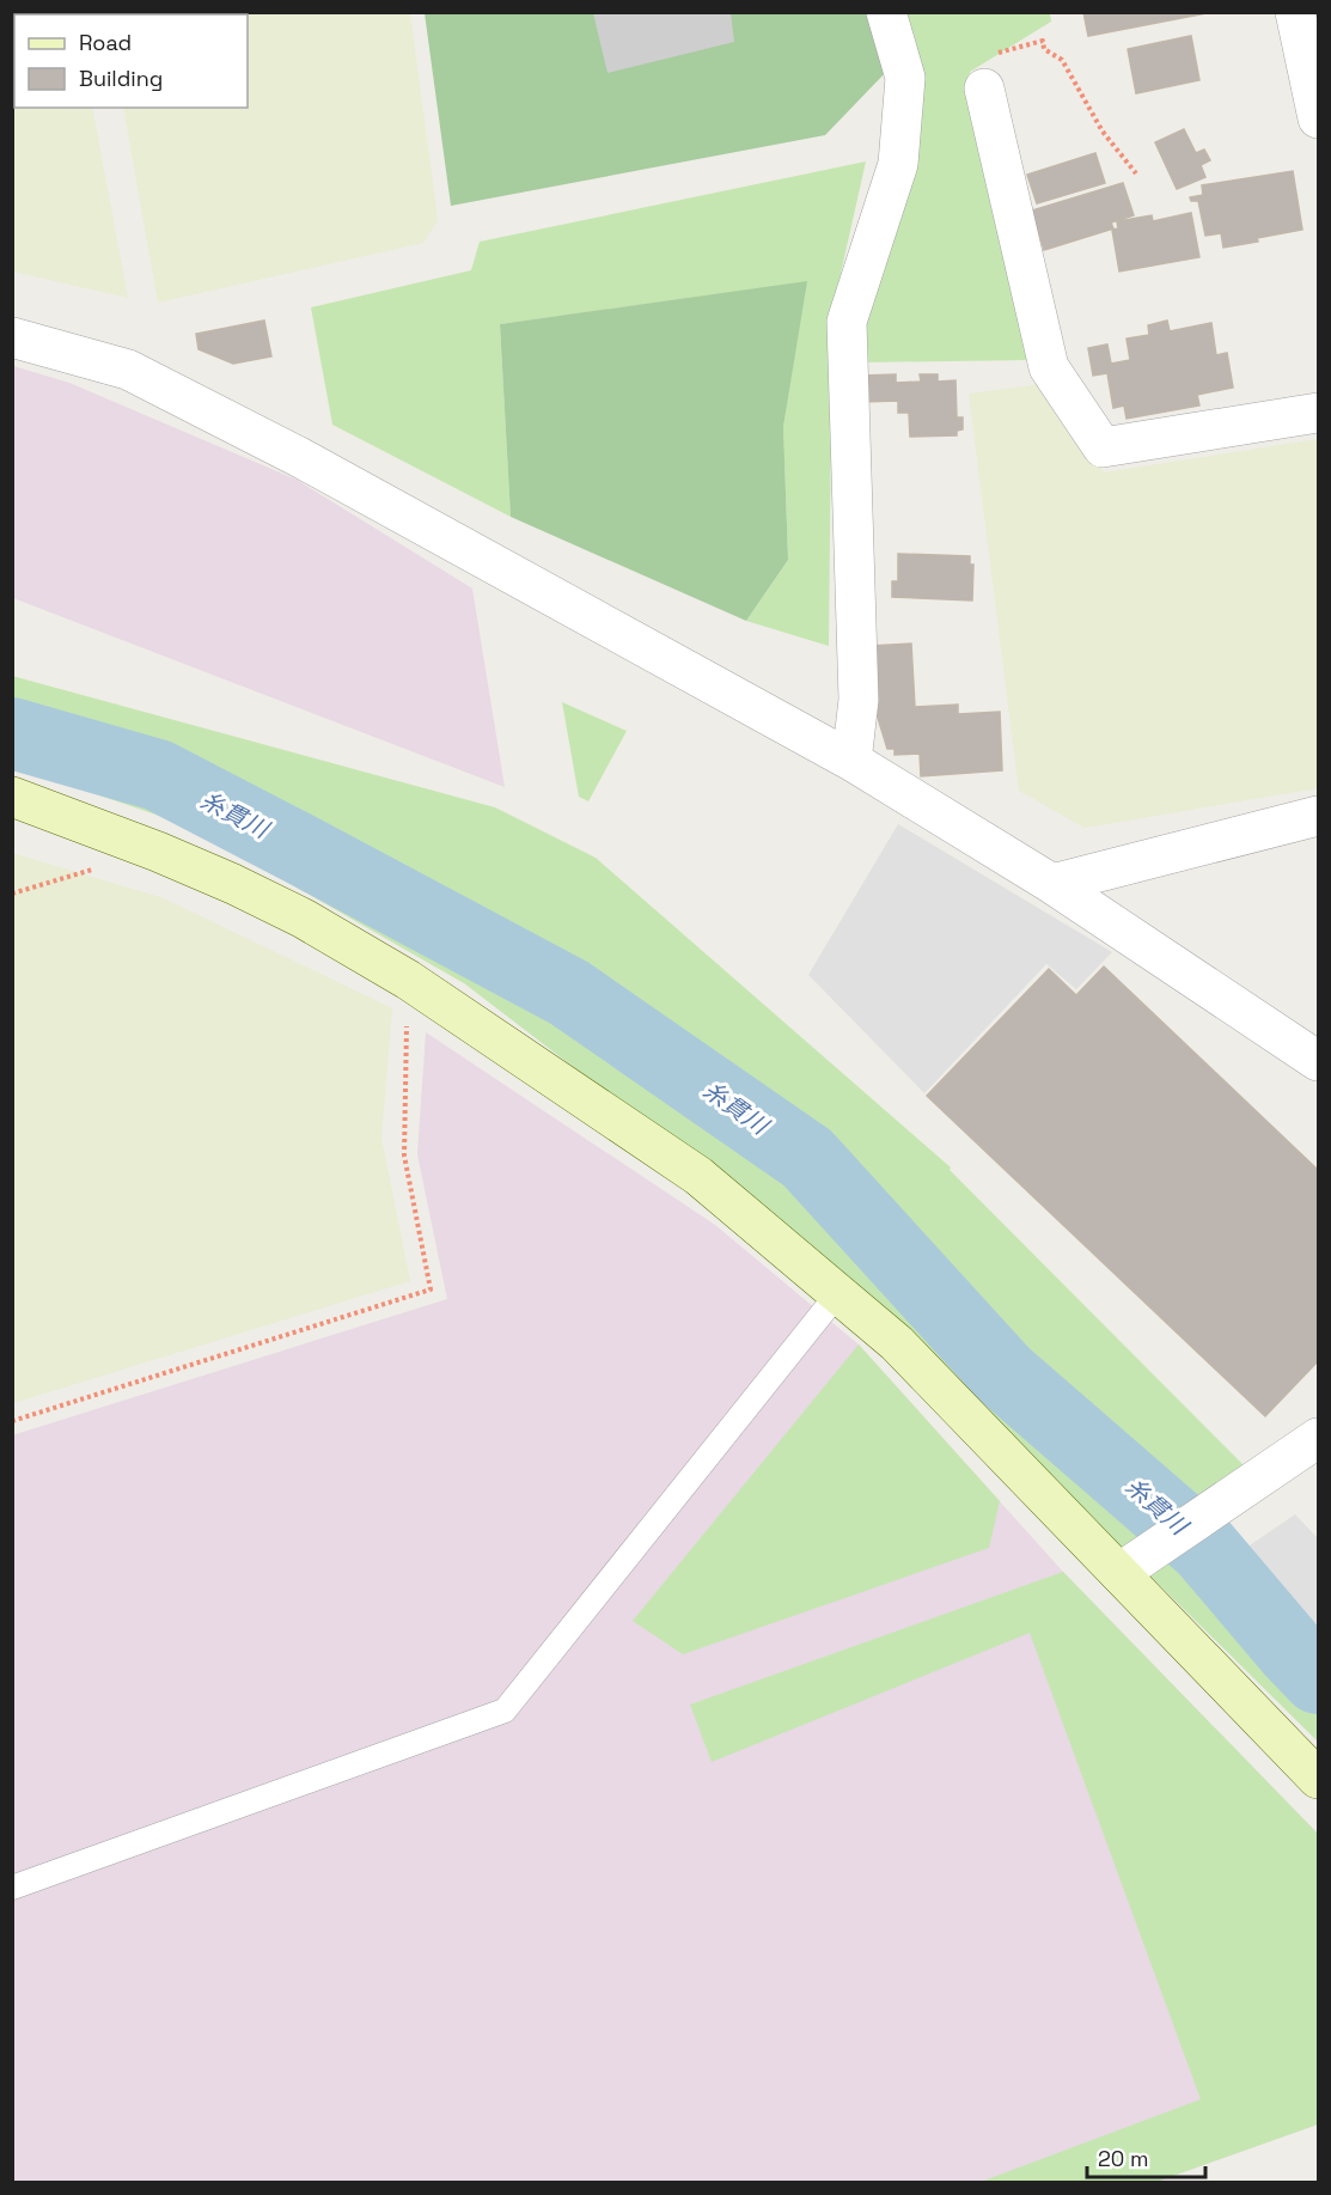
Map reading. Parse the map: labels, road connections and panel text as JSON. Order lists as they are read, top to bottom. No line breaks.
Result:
{"water":["糸貫川"],"legend":["Road","Building"],"scale_bar":"20 m"}
